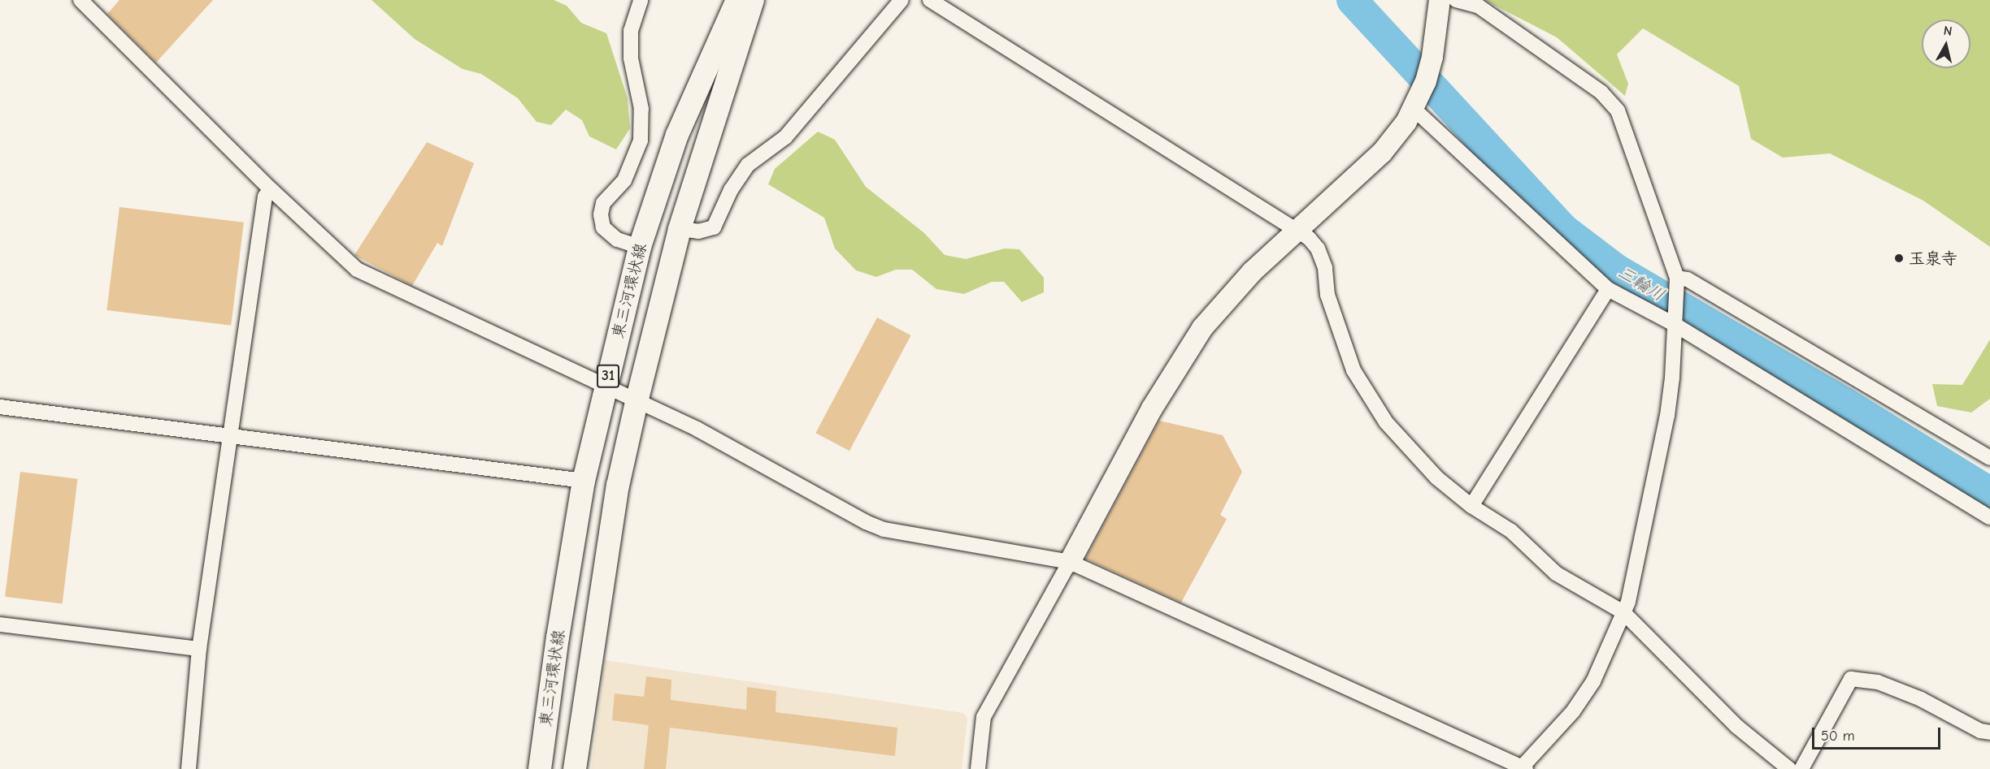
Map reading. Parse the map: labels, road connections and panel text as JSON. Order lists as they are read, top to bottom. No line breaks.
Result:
{"streets":{"main road":["東三河環状線","31"]},"water":["三輪川"],"places":["玉泉寺"],"scale_bar":"50 m","north":"top"}
